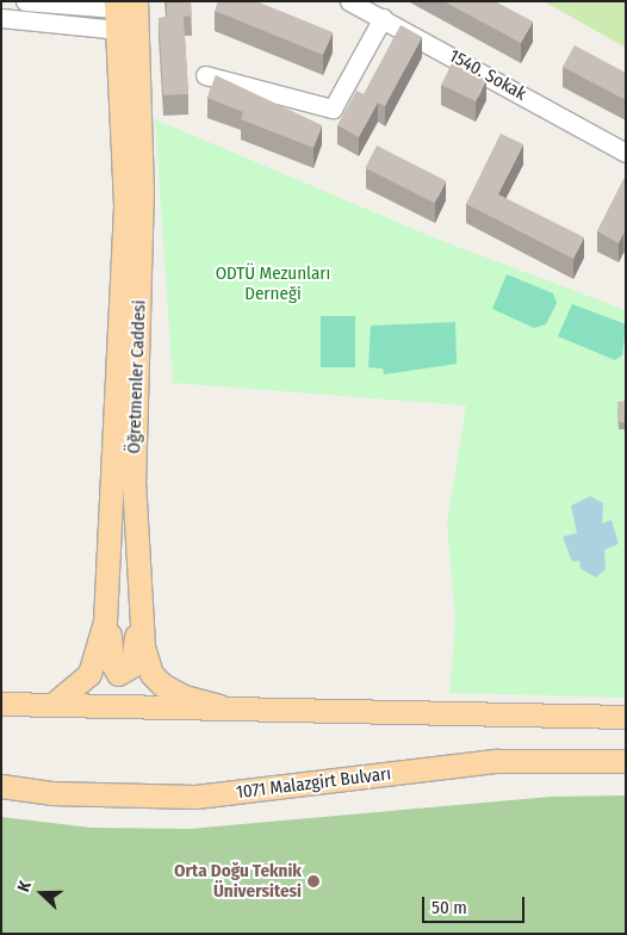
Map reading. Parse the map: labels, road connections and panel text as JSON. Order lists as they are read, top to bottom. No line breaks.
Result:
{"streets":{"main road":["Öğretmenler Caddesi","1071 Malazgirt Bulvarı"],"street":["1540. Sokak"]},"parks":["ODTÜ Mezunları Derneği"],"places":["Orta Doğu Teknik Üniversitesi"],"scale_bar":"50 m","north":"left"}
